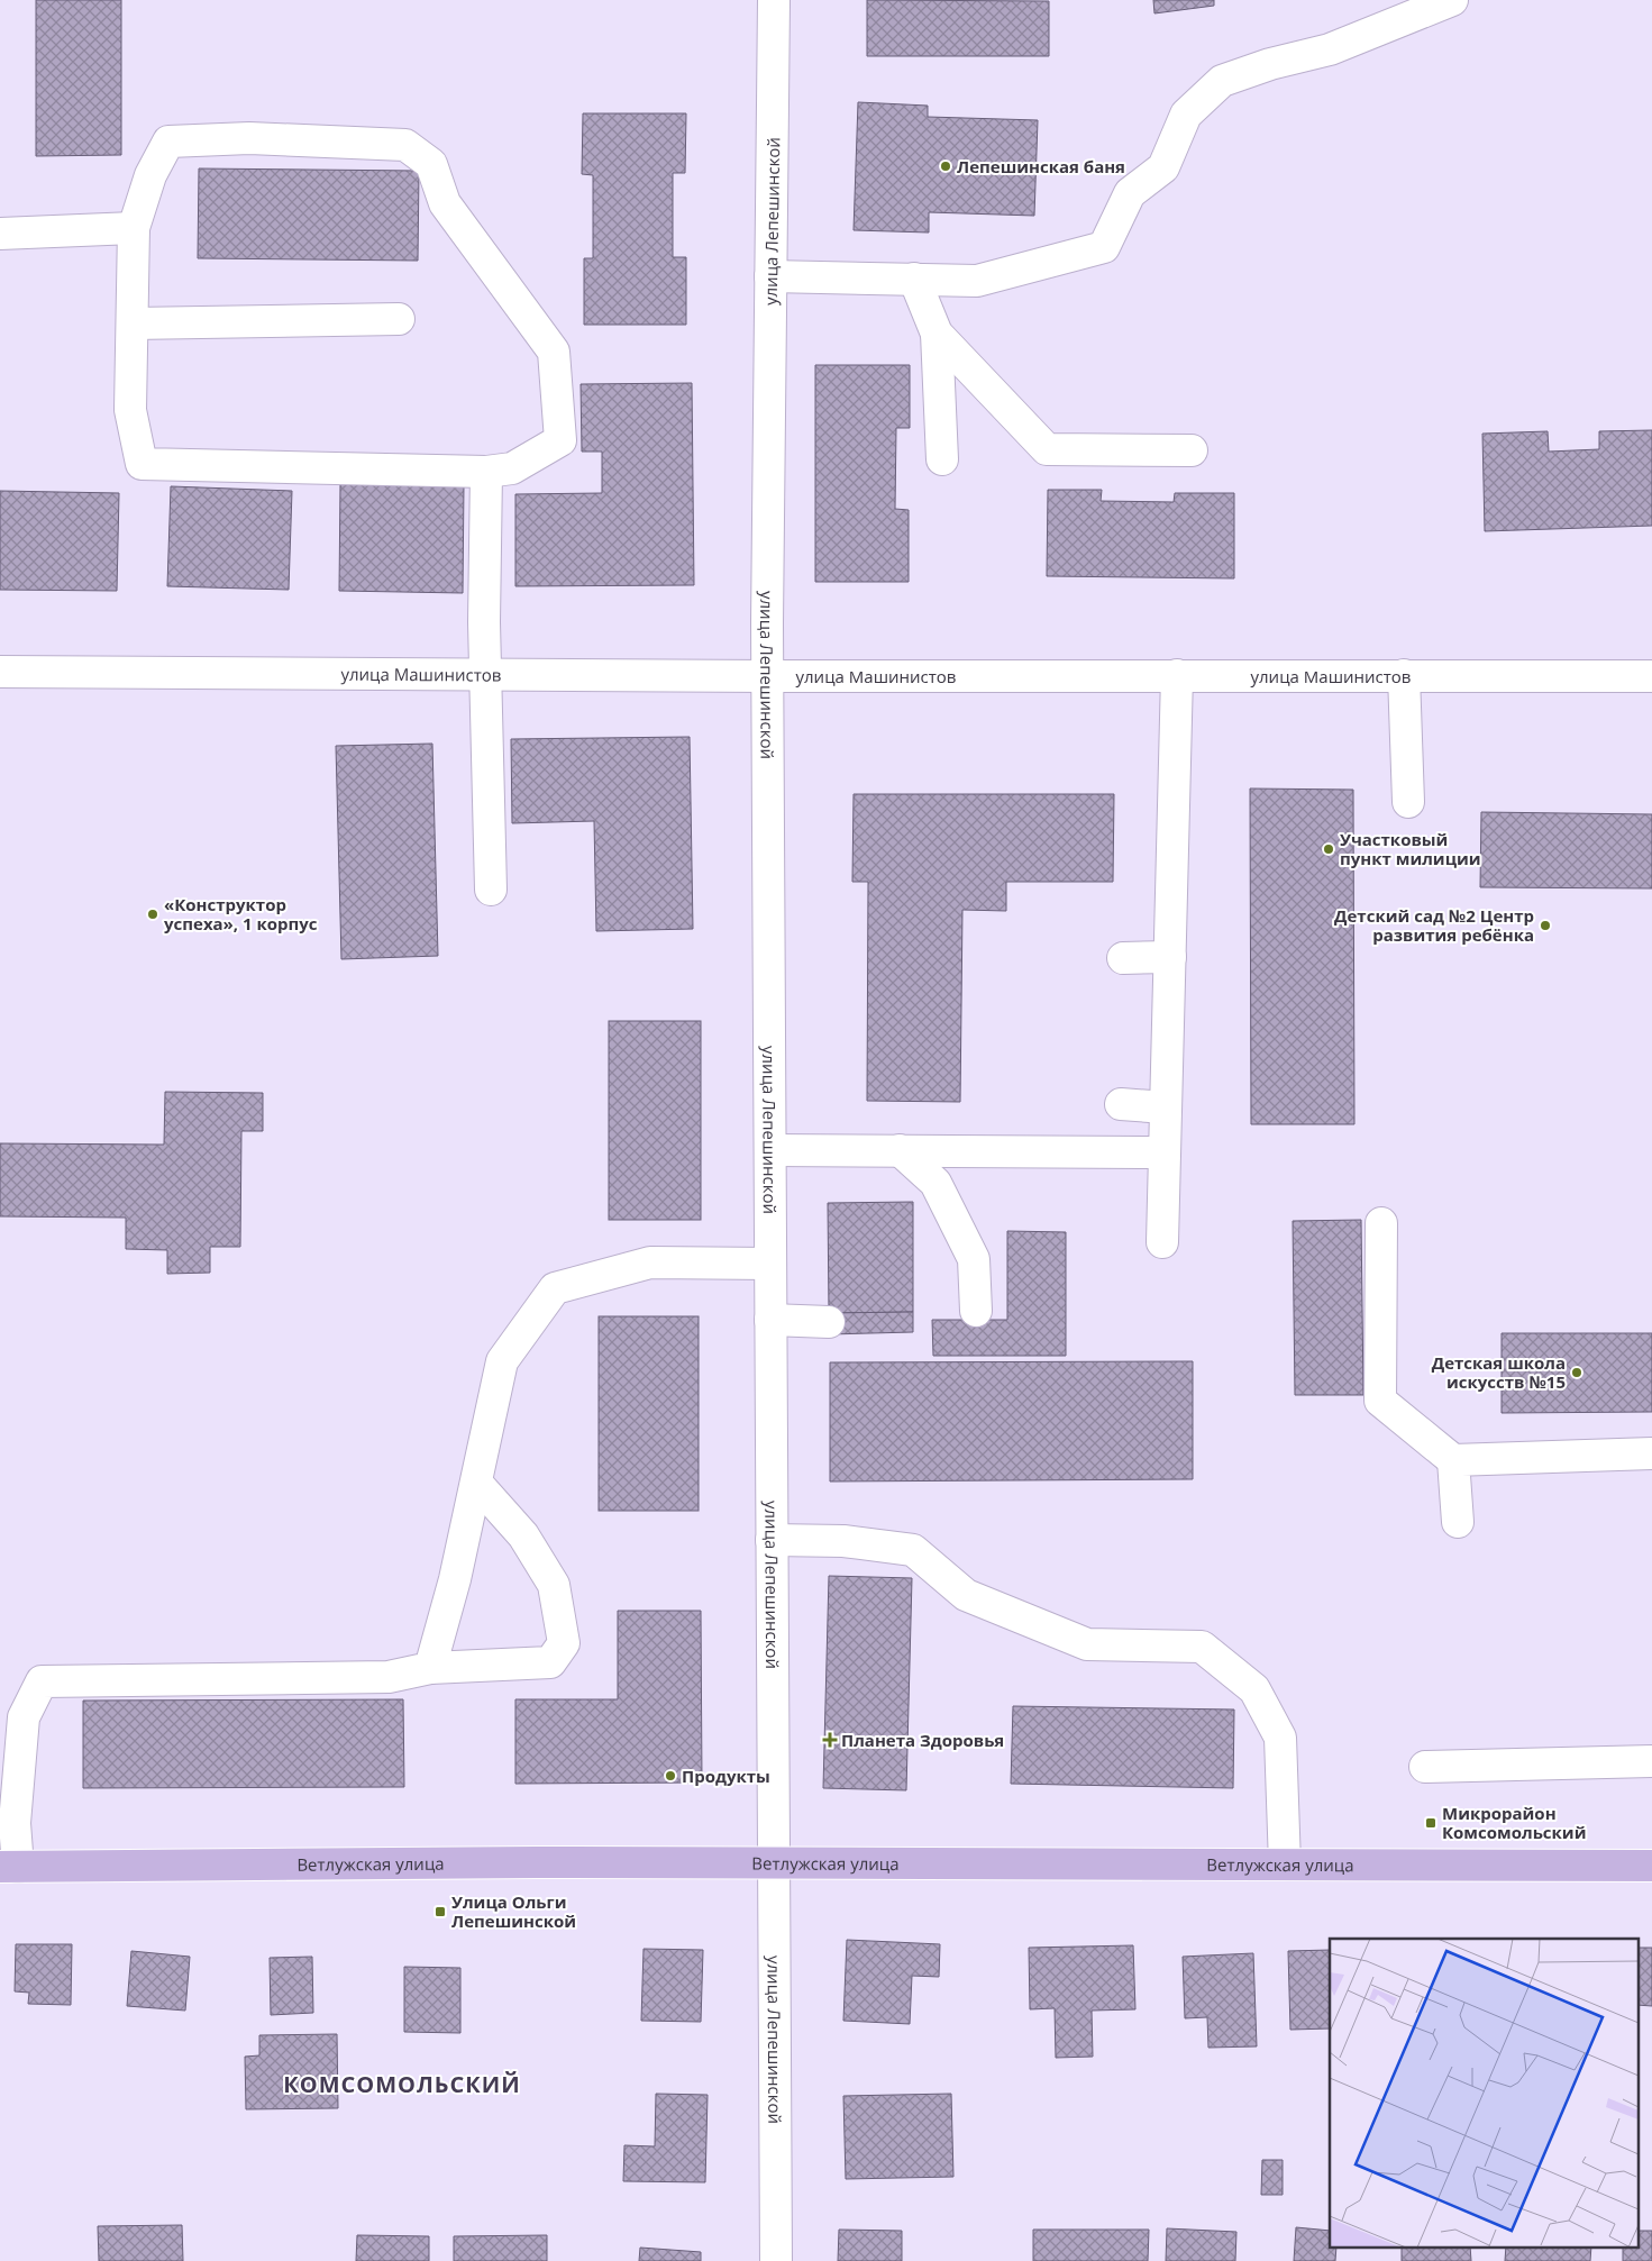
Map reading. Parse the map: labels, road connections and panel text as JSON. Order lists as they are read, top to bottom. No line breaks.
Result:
{"streets":{"main road":["Ветлужская улица"],"street":["улица Лепешинской","улица Машинистов"]},"crossings":[["улица Лепешинской","улица Машинистов"],["улица Лепешинской","Ветлужская улица"]],"districts":["КОМСОМОЛЬСКИЙ"],"places":{"other":["Лепешинская баня","Участковый пункт милиции","«Конструктор успеха», 1 корпус","Детский сад №2 Центр развития ребёнка","Детская школа искусств №15","Продукты"],"health":["Планета Здоровья"],"transit":["Микрорайон Комсомольский","Улица Ольги Лепешинской"]}}
